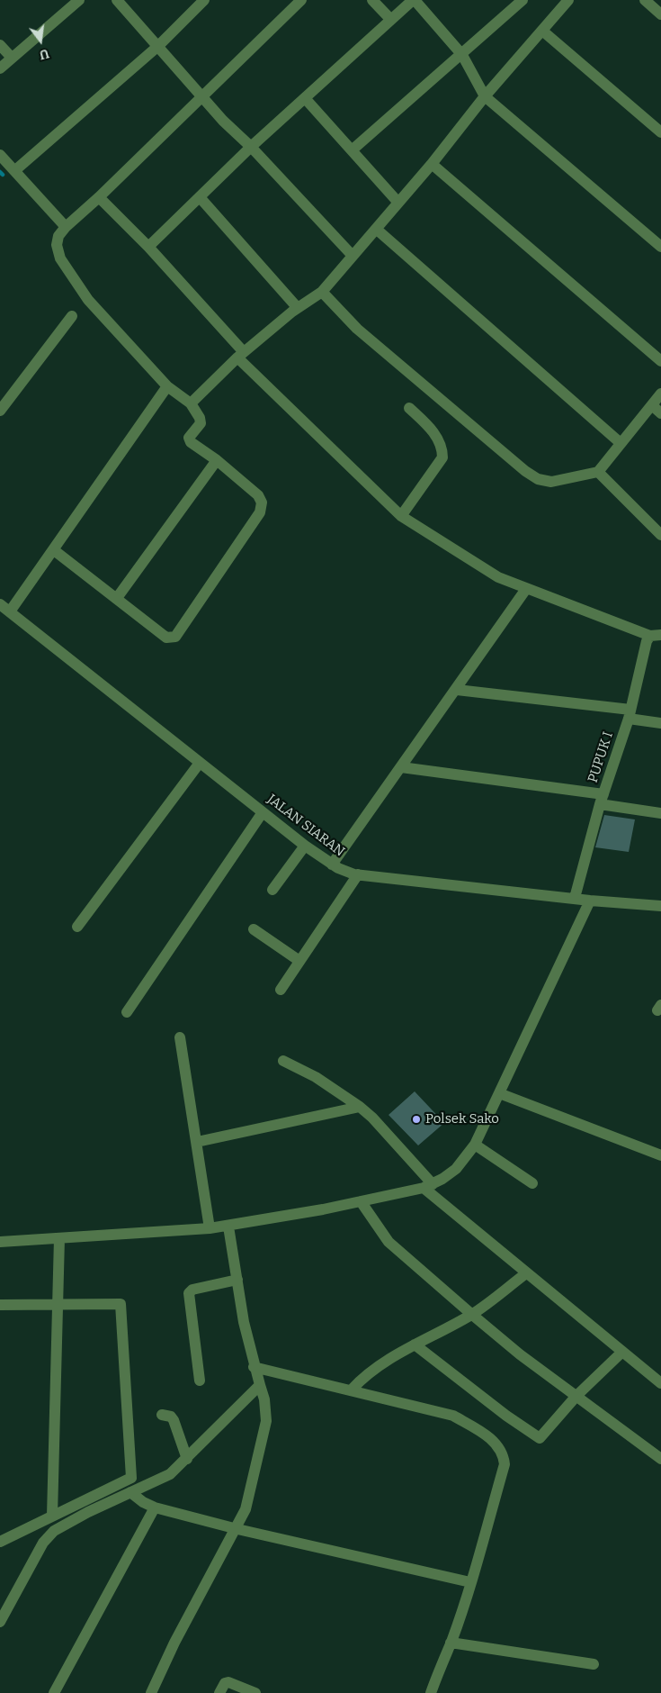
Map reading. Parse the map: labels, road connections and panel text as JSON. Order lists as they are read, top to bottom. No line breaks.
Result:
{"streets":{"street":["PUPUK I","JALAN SIARAN"]},"crossings":[["PUPUK I","JALAN SIARAN"]],"places":["Polsek Sako"],"north":"bottom"}
